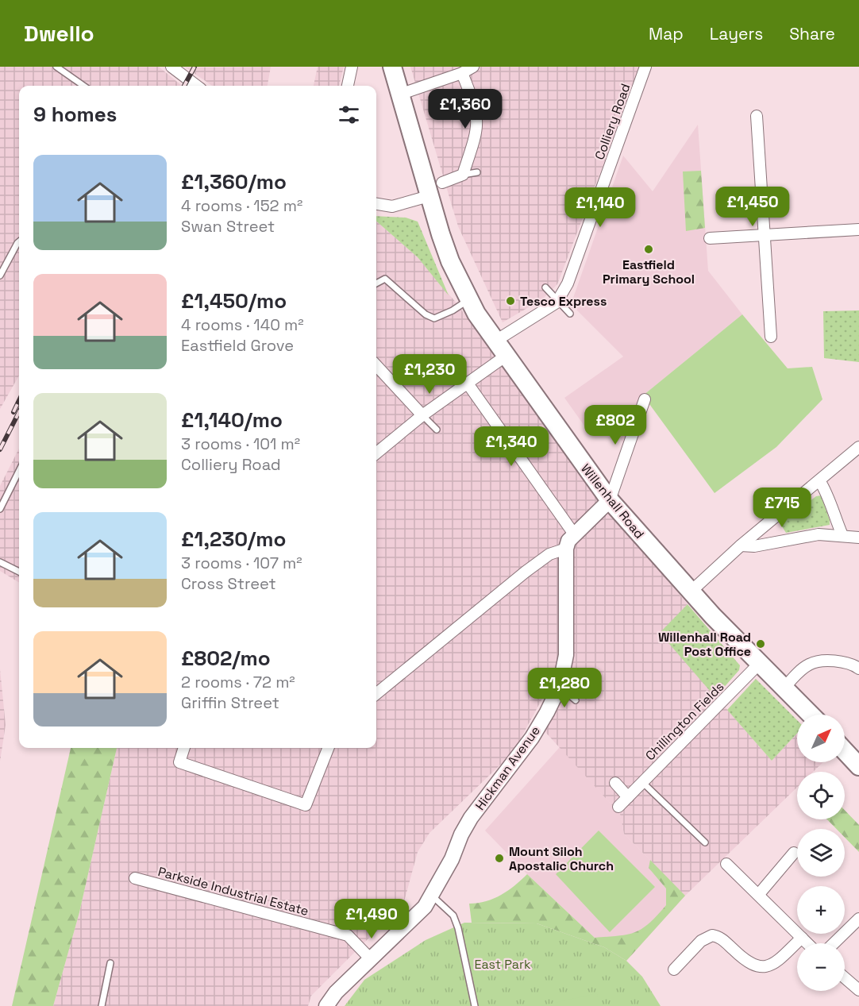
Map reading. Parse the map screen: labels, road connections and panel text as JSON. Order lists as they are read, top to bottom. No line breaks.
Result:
{"streets":{"highway":["Willenhall Road"],"street":["Colliery Road","Chillington Fields","Hickman Avenue","Parkside Industrial Estate"]},"crossings":[["Colliery Road","Willenhall Road"],["Willenhall Road","Chillington Fields"],["Hickman Avenue","Parkside Industrial Estate"]],"parks":["East Park"],"places":["Eastfield Primary School","Tesco Express","Willenhall Road Post Office","Mount Siloh Apostalic Church"],"north":"top right","page":{"header":"Dwello","nav":["Map","Layers","Share"],"heading":"9 homes","price":["£1,360","£1,450","£1,140","£1,230","£802","£1,340","£715","£1,280","£1,490"],"list":[{"name":"£1,360/mo","note":"4 rooms · 152 m² · Swan Street"},{"name":"£1,450/mo","note":"4 rooms · 140 m² · Eastfield Grove"},{"name":"£1,140/mo","note":"3 rooms · 101 m² · Colliery Road"},{"name":"£1,230/mo","note":"3 rooms · 107 m² · Cross Street"},{"name":"£802/mo","note":"2 rooms · 72 m² · Griffin Street"}],"map_buttons":["+","−"]}}
